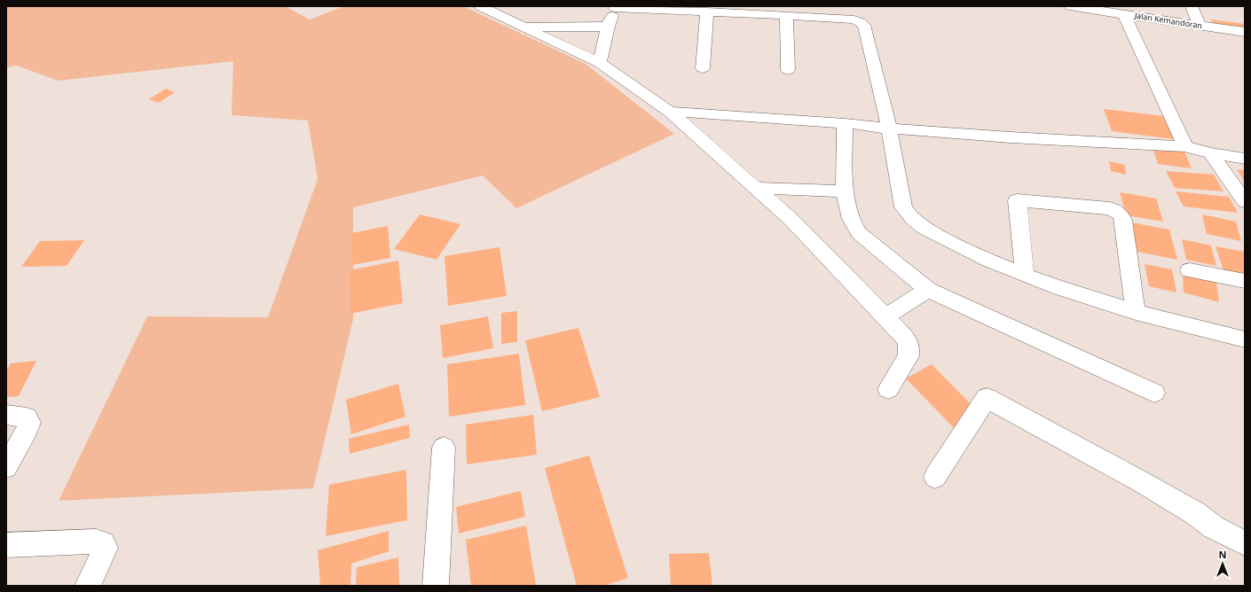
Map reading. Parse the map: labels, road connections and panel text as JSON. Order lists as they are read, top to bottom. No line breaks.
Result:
{"streets":{"street":["Jalan Kemandoran"]},"north":"top"}
